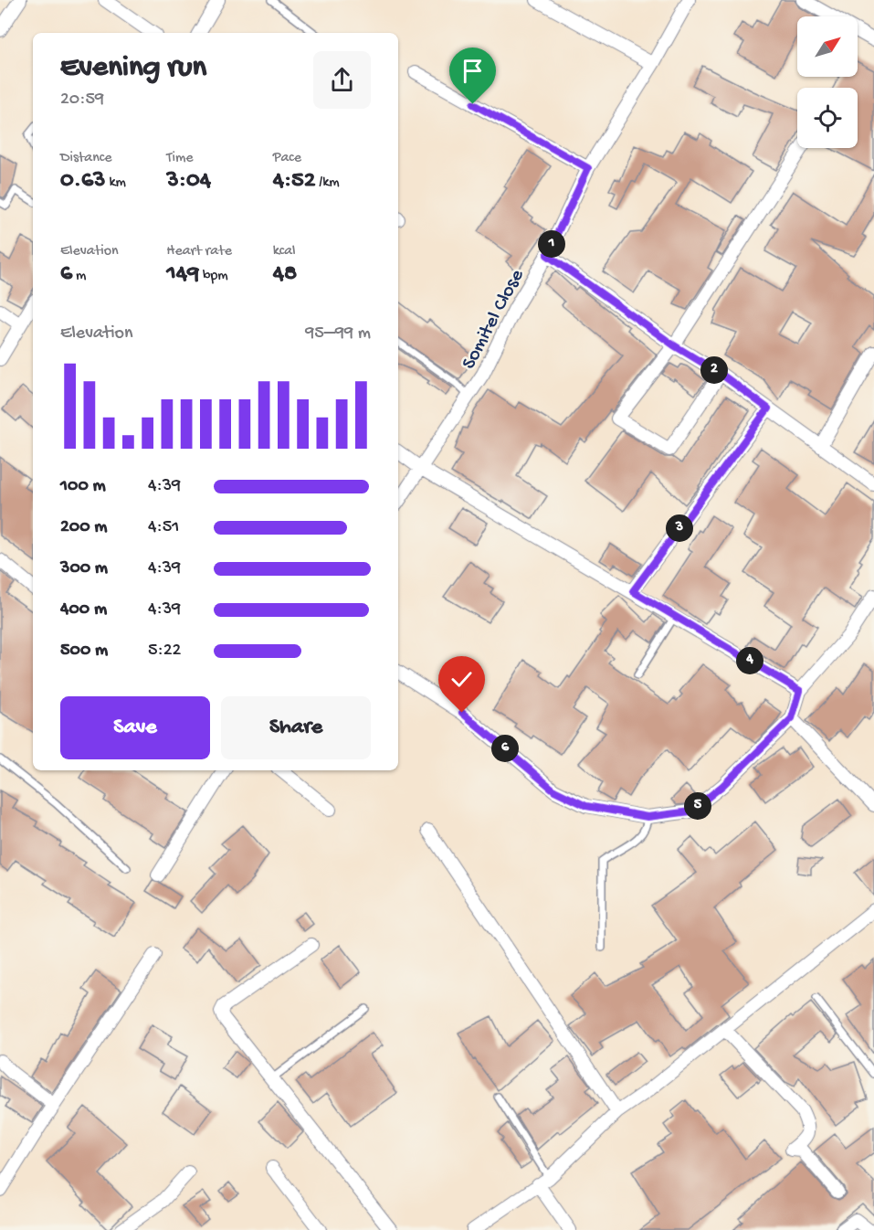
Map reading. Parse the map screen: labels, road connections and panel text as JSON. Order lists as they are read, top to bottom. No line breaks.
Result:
{"streets":{"street":["Somitel Close"]},"north":"top right","page":{"heading":["Evening run","20:59"],"stats":[["Distance","0.63 km"],["Time","3:04"],["Pace","4:52 /km"],["Elevation","6 m"],["Heart rate","149 bpm"],["kcal","48"]],"pins":["1","2","3","4","6","5"],"chart":["Elevation","95–99 m"],"list":[{"name":"100 m","note":"4:39"},{"name":"200 m","note":"4:51"},{"name":"300 m","note":"4:39"},{"name":"400 m","note":"4:39"},{"name":"500 m","note":"5:22"}],"buttons":["Save","Share"]}}
